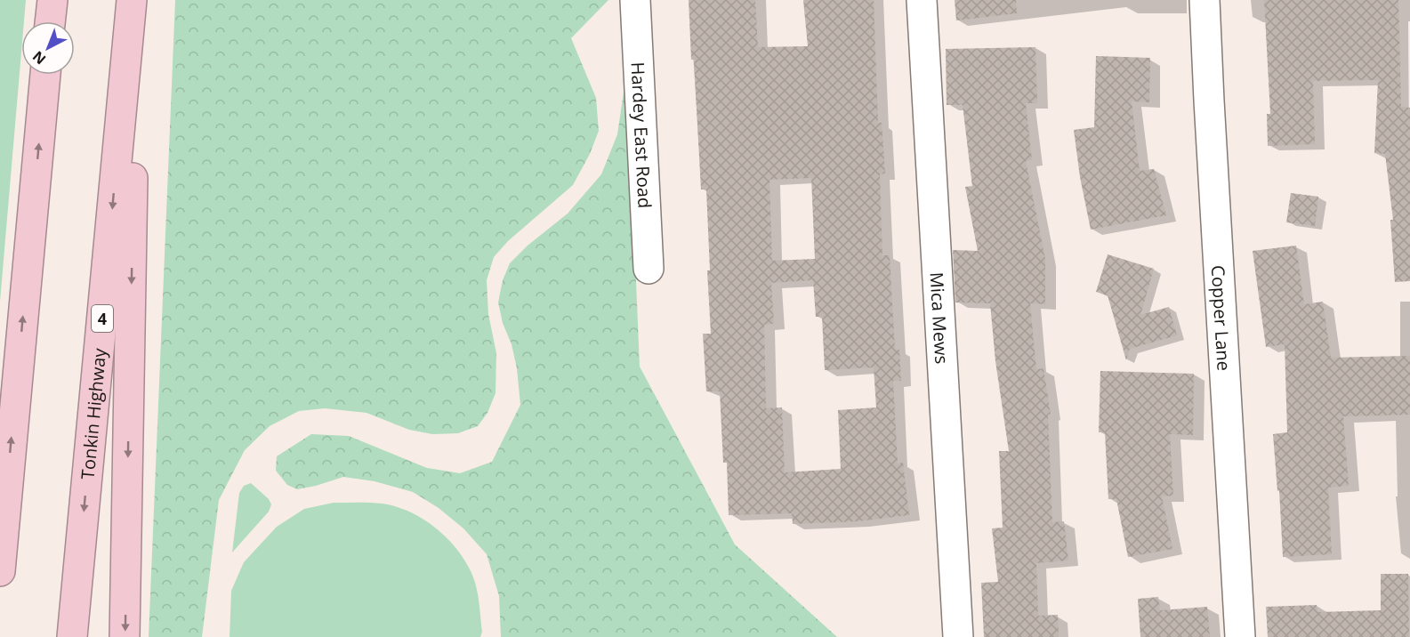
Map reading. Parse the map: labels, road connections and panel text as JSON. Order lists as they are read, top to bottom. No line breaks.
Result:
{"streets":{"highway":["4","Tonkin Highway"],"street":["Hardey East Road","Mica Mews","Copper Lane"]},"north":"bottom left"}
